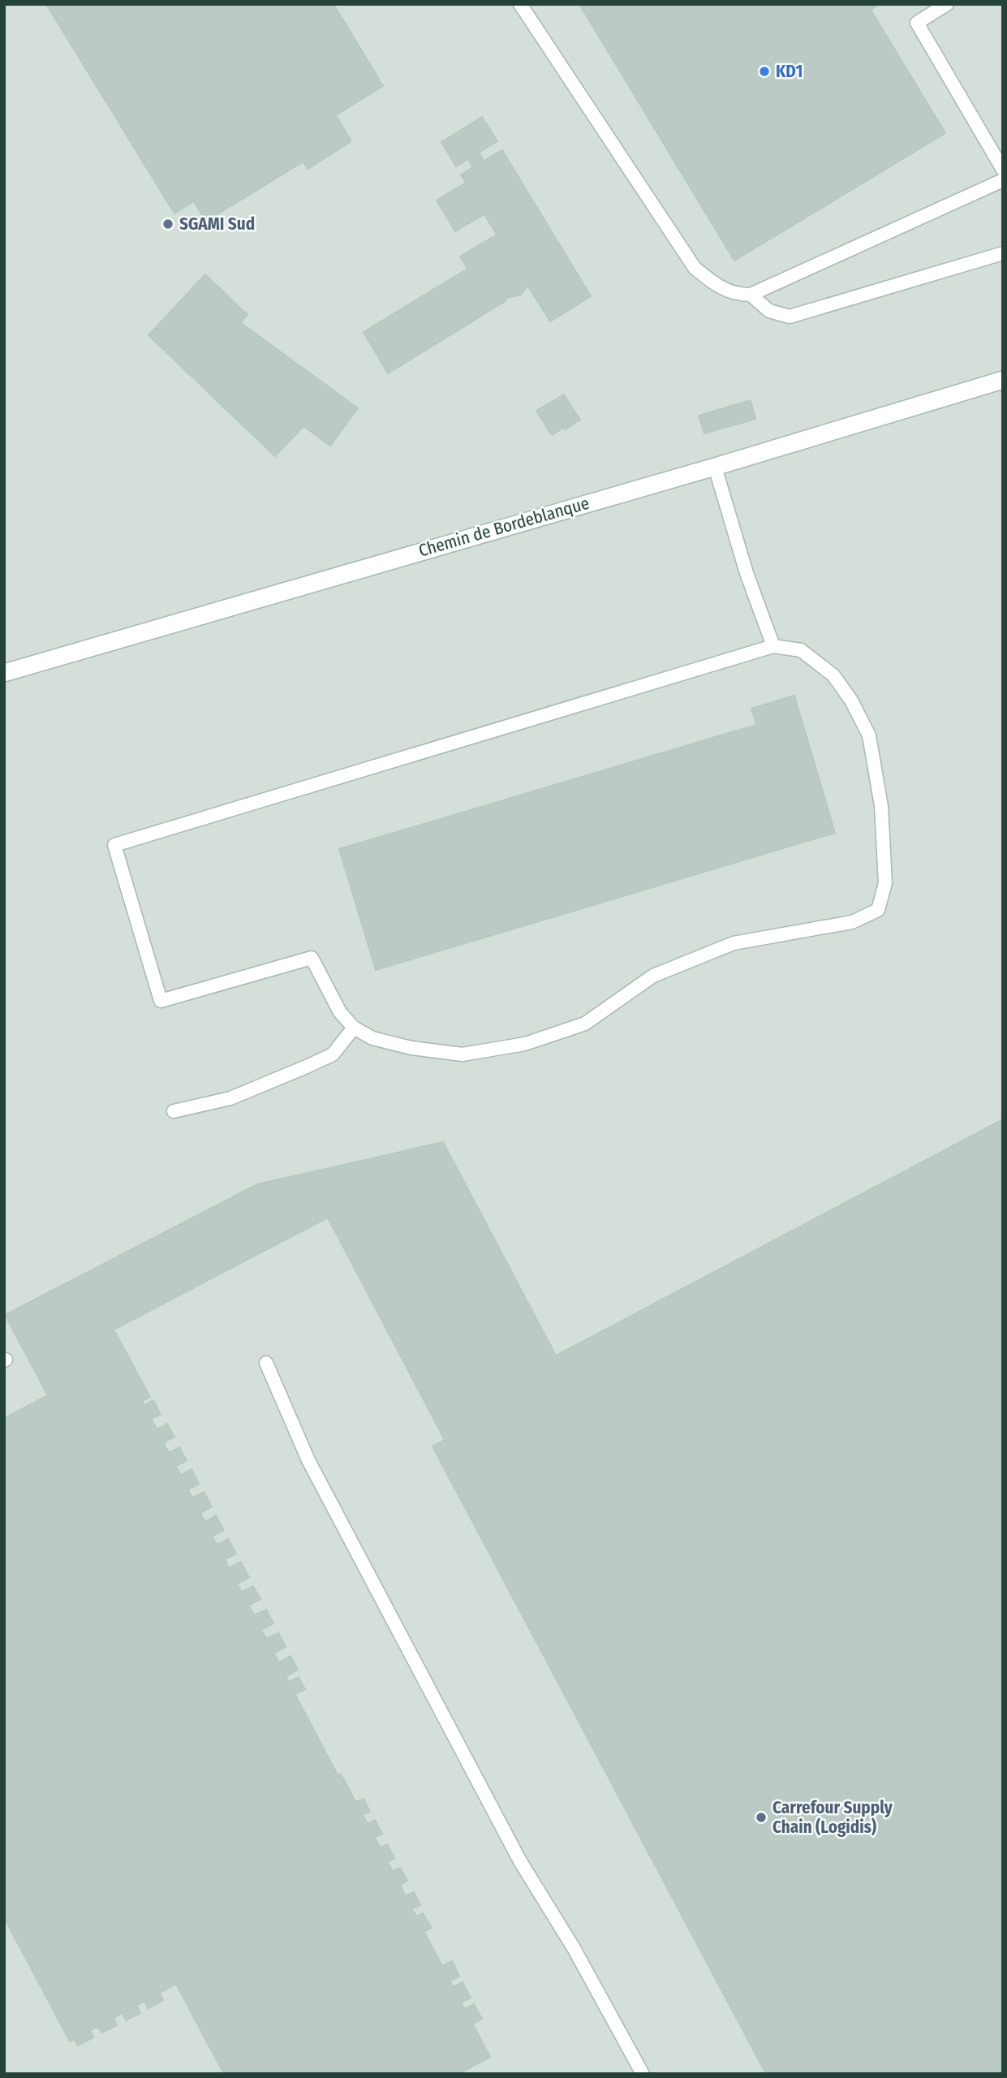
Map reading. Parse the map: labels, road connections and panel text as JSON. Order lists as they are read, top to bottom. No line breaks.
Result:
{"streets":{"street":["Chemin de Bordeblanque"]},"places":["KD1","SGAMI Sud","Carrefour Supply Chain (Logidis)"]}
